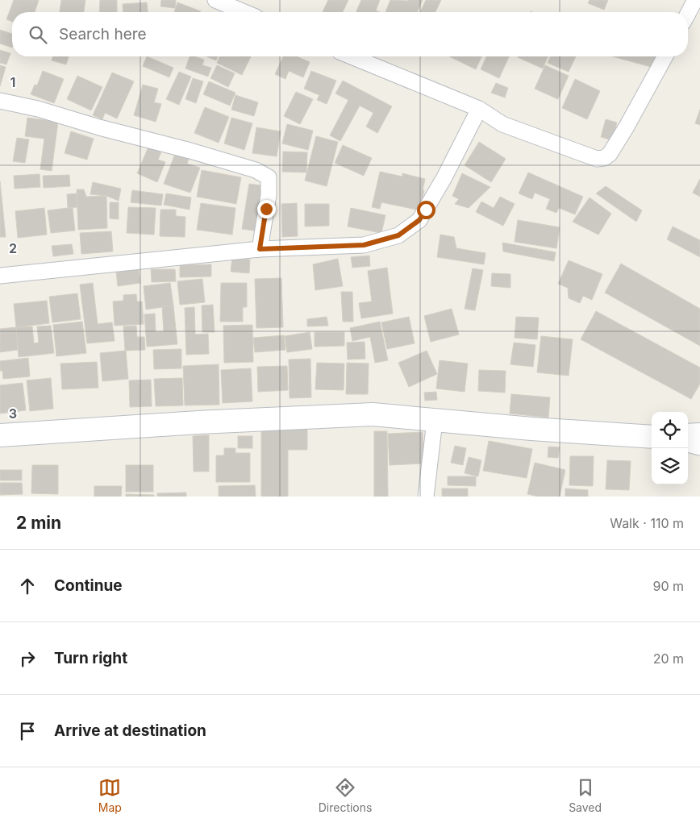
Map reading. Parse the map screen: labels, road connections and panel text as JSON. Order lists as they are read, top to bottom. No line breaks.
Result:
{"page":{"search":"Search here","heading":["2 min","Walk · 110 m"],"list":[["Continue","90 m"],["Turn right","20 m"],"Arrive at destination"],"nav":["Map","Directions","Saved"]},"grid":{"rows":["1","2","3"]}}
